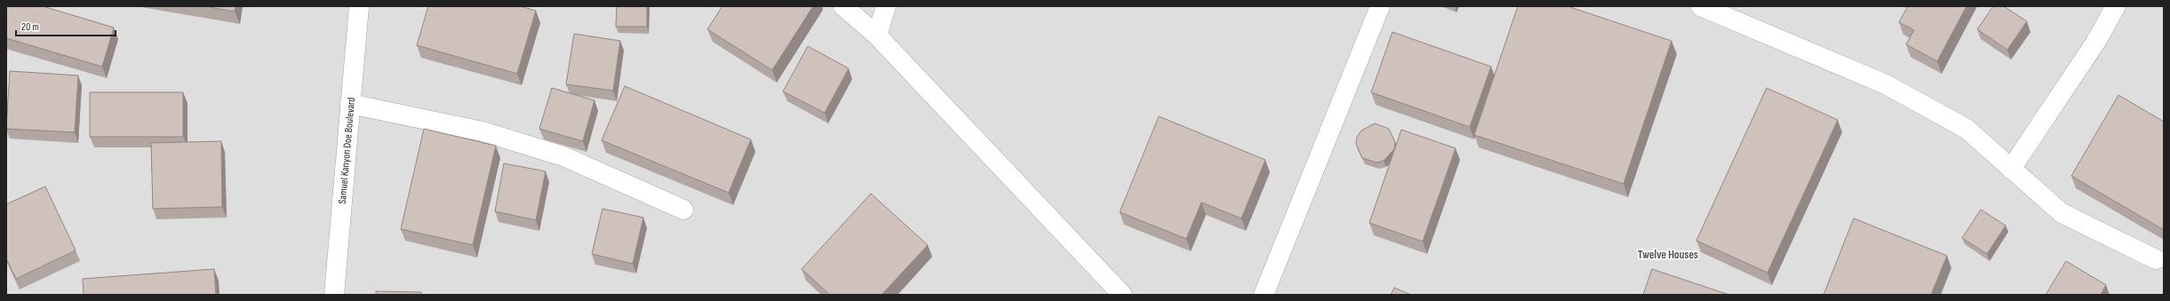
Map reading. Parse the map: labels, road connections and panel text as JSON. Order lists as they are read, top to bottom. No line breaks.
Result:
{"streets":{"street":["Samuel Kanyon Doe Boulevard"]},"districts":["Twelve Houses"],"scale_bar":"20 m"}
